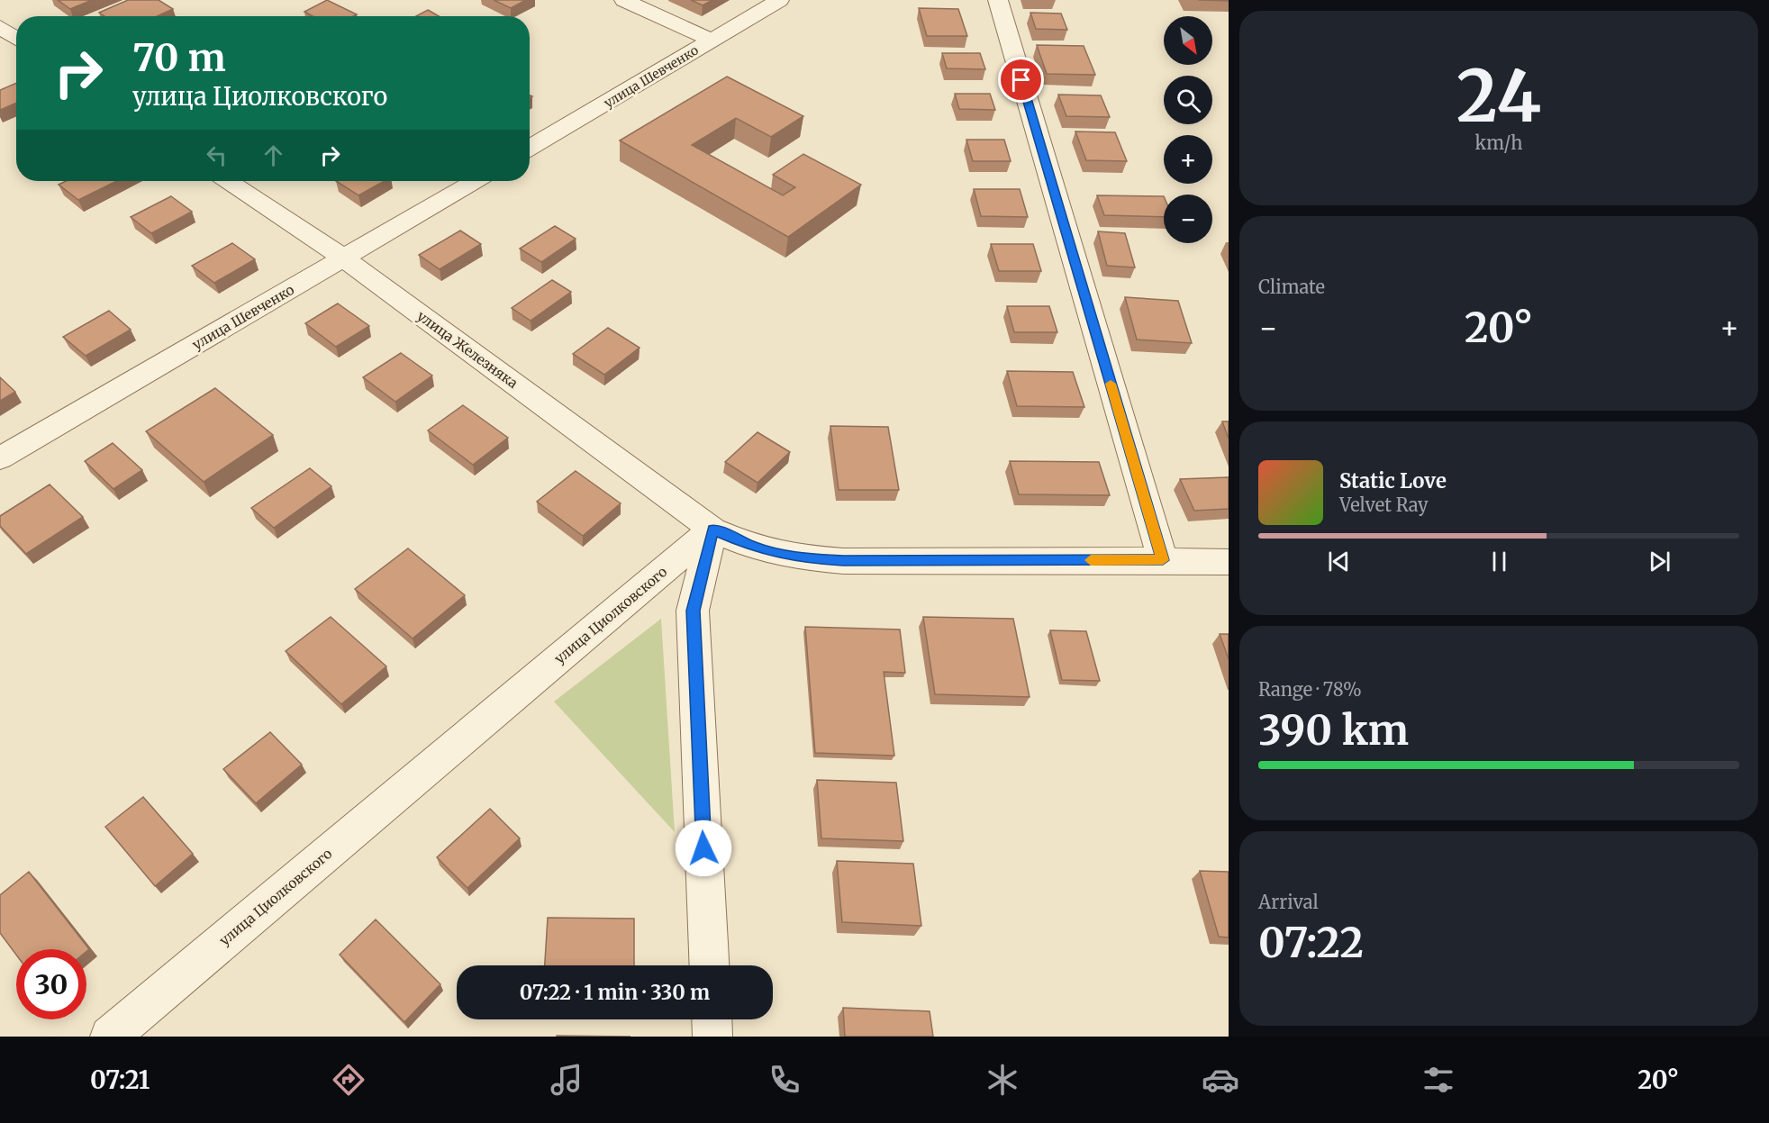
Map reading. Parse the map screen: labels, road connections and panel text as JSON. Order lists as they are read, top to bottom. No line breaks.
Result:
{"streets":{"street":["улица Шевченко","улица Железняка","улица Циолковского"]},"crossings":[["улица Шевченко","улица Железняка"],["улица Железняка","улица Циолковского"]],"north":"bottom right","page":{"tile":[["24","km/h"],"Climate",["Range · 78%","390 km"],["Arrival","07:22"]],"map_buttons":["+","−"],"turn":["70 m","улица Циолковского"],"heat":["−","20°","+"],"song":["Static Love","Velvet Ray"],"limit":"30","trip":"07:22 · 1 min · 330 m","tabs":["07:21","20°"]}}
